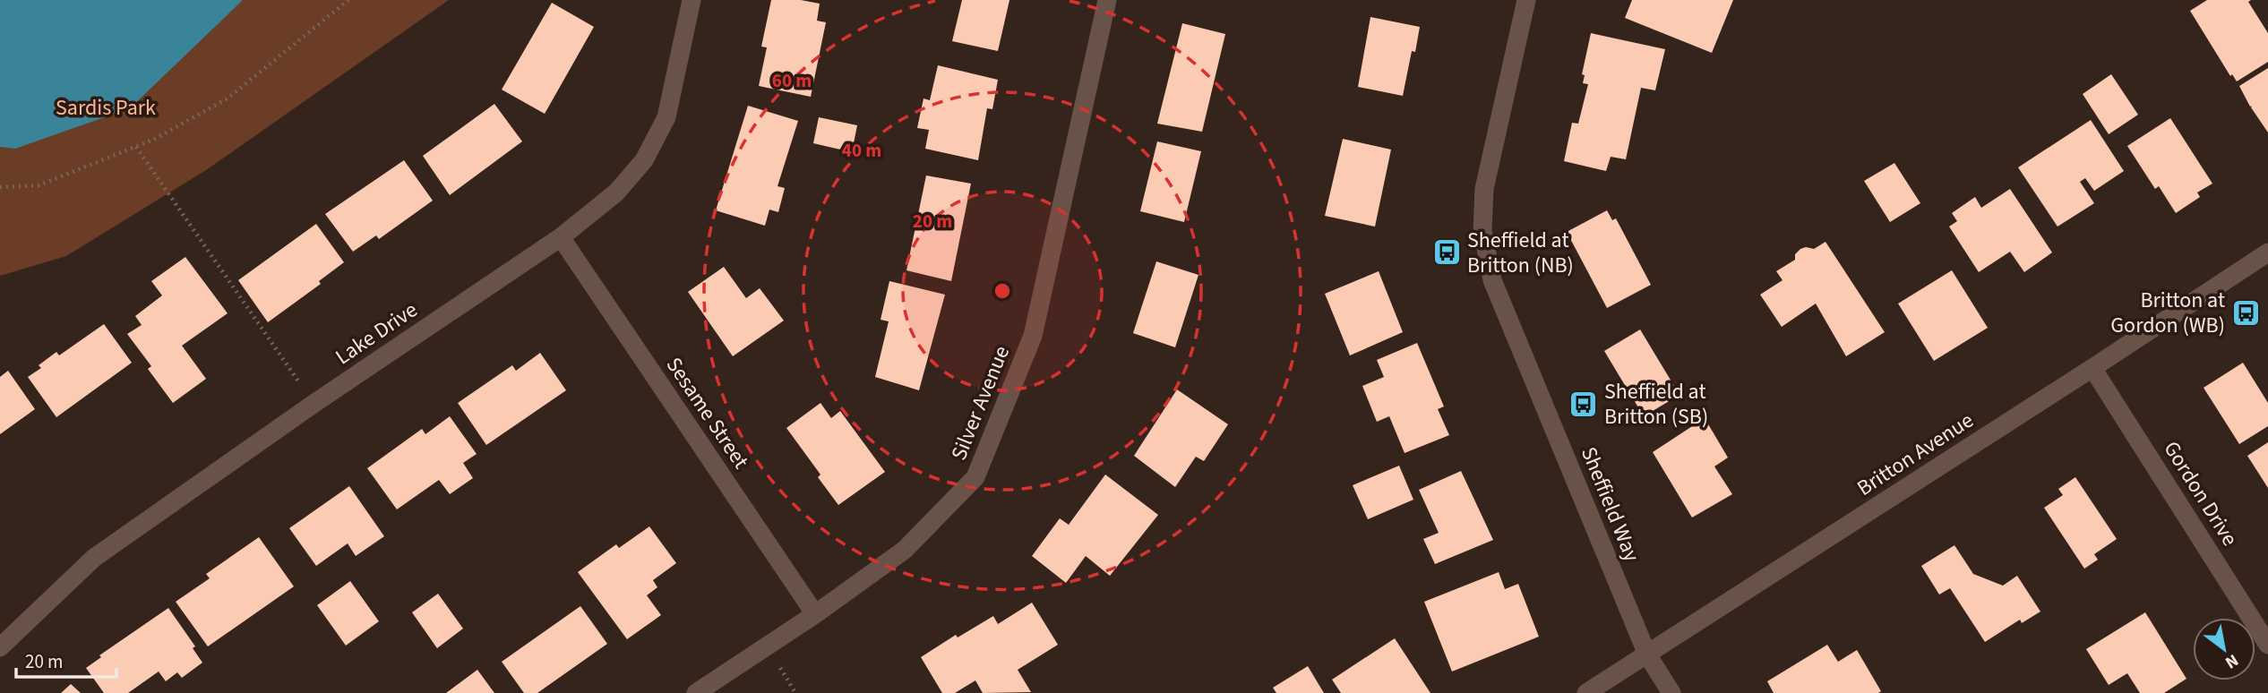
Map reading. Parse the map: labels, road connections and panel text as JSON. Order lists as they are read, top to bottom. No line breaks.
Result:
{"streets":{"street":["Lake Drive","Silver Avenue","Sesame Street","Britton Avenue","Gordon Drive","Sheffield Way"]},"crossings":[["Lake Drive","Sesame Street"],["Silver Avenue","Sesame Street"],["Britton Avenue","Gordon Drive"],["Britton Avenue","Sheffield Way"]],"parks":["Sardis Park"],"places":{"bus stop":["Sheffield at Britton (NB)","Britton at Gordon (WB)","Sheffield at Britton (SB)"]},"scale_bar":"20 m","north":"bottom right","rings":["60 m","40 m","20 m"]}
